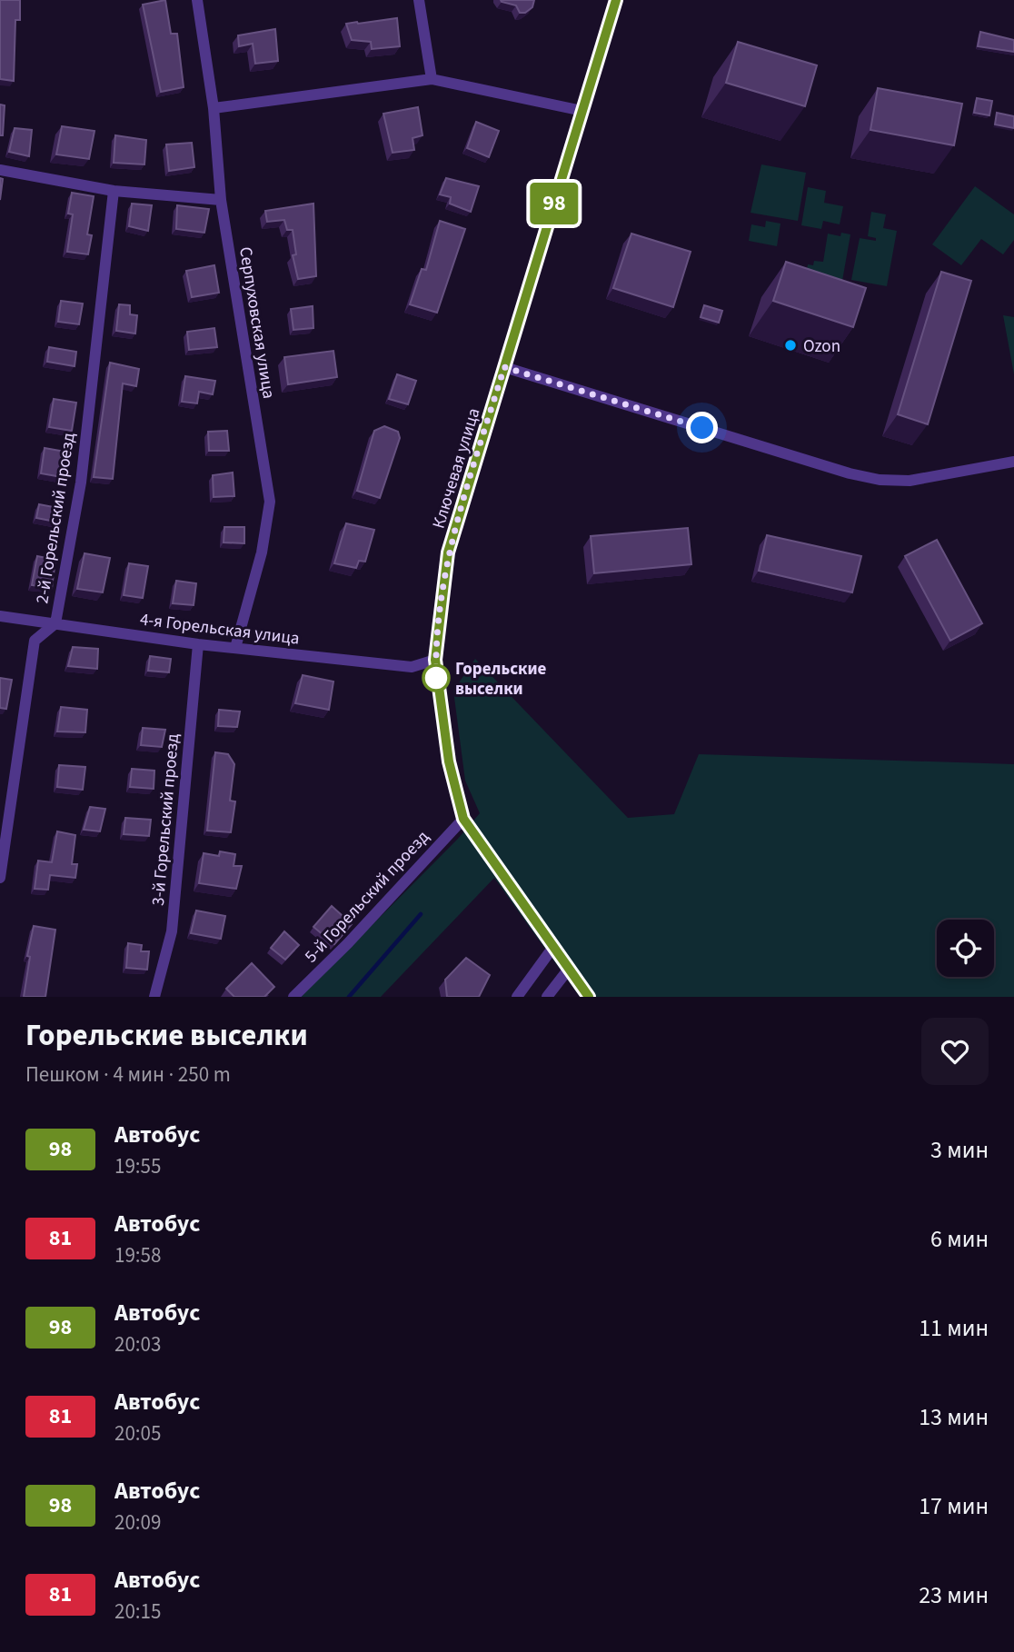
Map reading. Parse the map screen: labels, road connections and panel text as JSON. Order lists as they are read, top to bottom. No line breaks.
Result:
{"streets":{"street":["Серпуховская улица","Ключевая улица","2-й Горельский проезд","4-я Горельская улица","3-й Горельский проезд","5-й Горельский проезд"]},"crossings":[["Серпуховская улица","4-я Горельская улица"],["Ключевая улица","4-я Горельская улица"],["Ключевая улица","5-й Горельский проезд"],["2-й Горельский проезд","4-я Горельская улица"],["4-я Горельская улица","3-й Горельский проезд"]],"places":["Ozon","Горельские выселки"],"lines":["bus line 98"],"page":{"on_map":"98","heading":["Горельские выселки","Пешком · 4 мин · 250 m"],"list":[{"mark":"98","name":"Автобус","note":"19:55","value":"3 мин"},{"mark":"81","name":"Автобус","note":"19:58","value":"6 мин"},{"mark":"98","name":"Автобус","note":"20:03","value":"11 мин"},{"mark":"81","name":"Автобус","note":"20:05","value":"13 мин"},{"mark":"98","name":"Автобус","note":"20:09","value":"17 мин"},{"mark":"81","name":"Автобус","note":"20:15","value":"23 мин"}]}}
